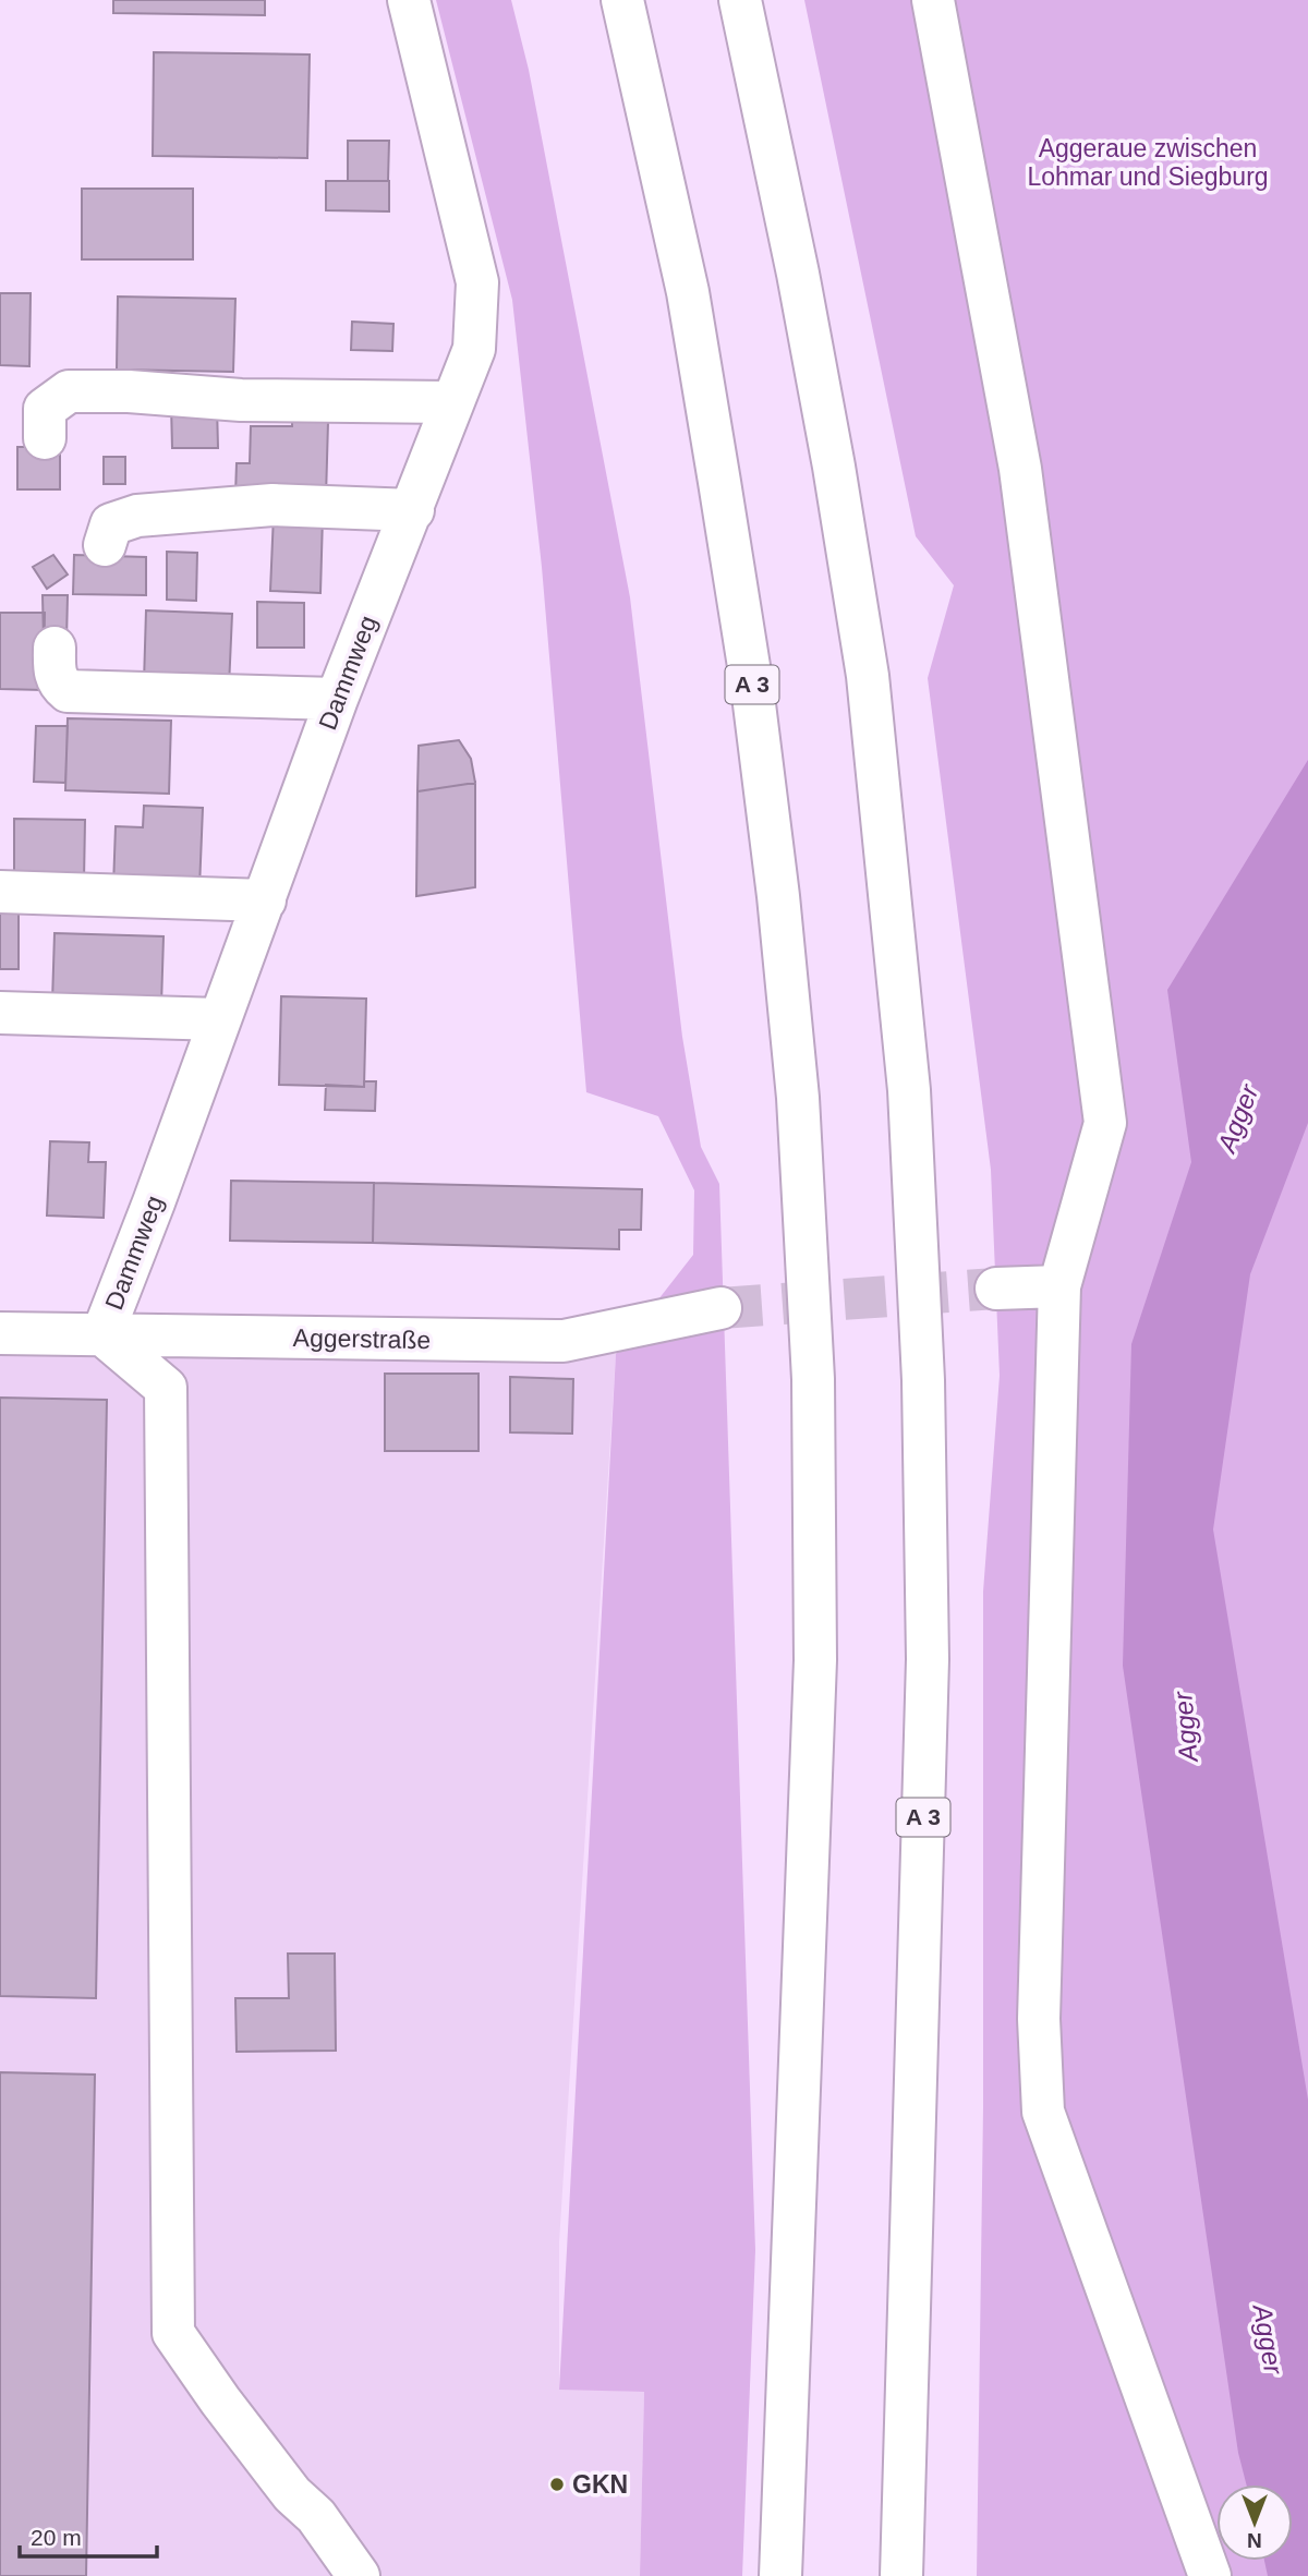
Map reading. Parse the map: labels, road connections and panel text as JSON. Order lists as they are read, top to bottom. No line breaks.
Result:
{"streets":{"main road":["Dammweg","A 3","Aggerstraße"]},"crossings":[["Dammweg","Aggerstraße"]],"water":["Agger"],"parks":["Aggeraue zwischen Lohmar und Siegburg"],"places":["GKN"],"scale_bar":"20 m","north":"bottom"}
